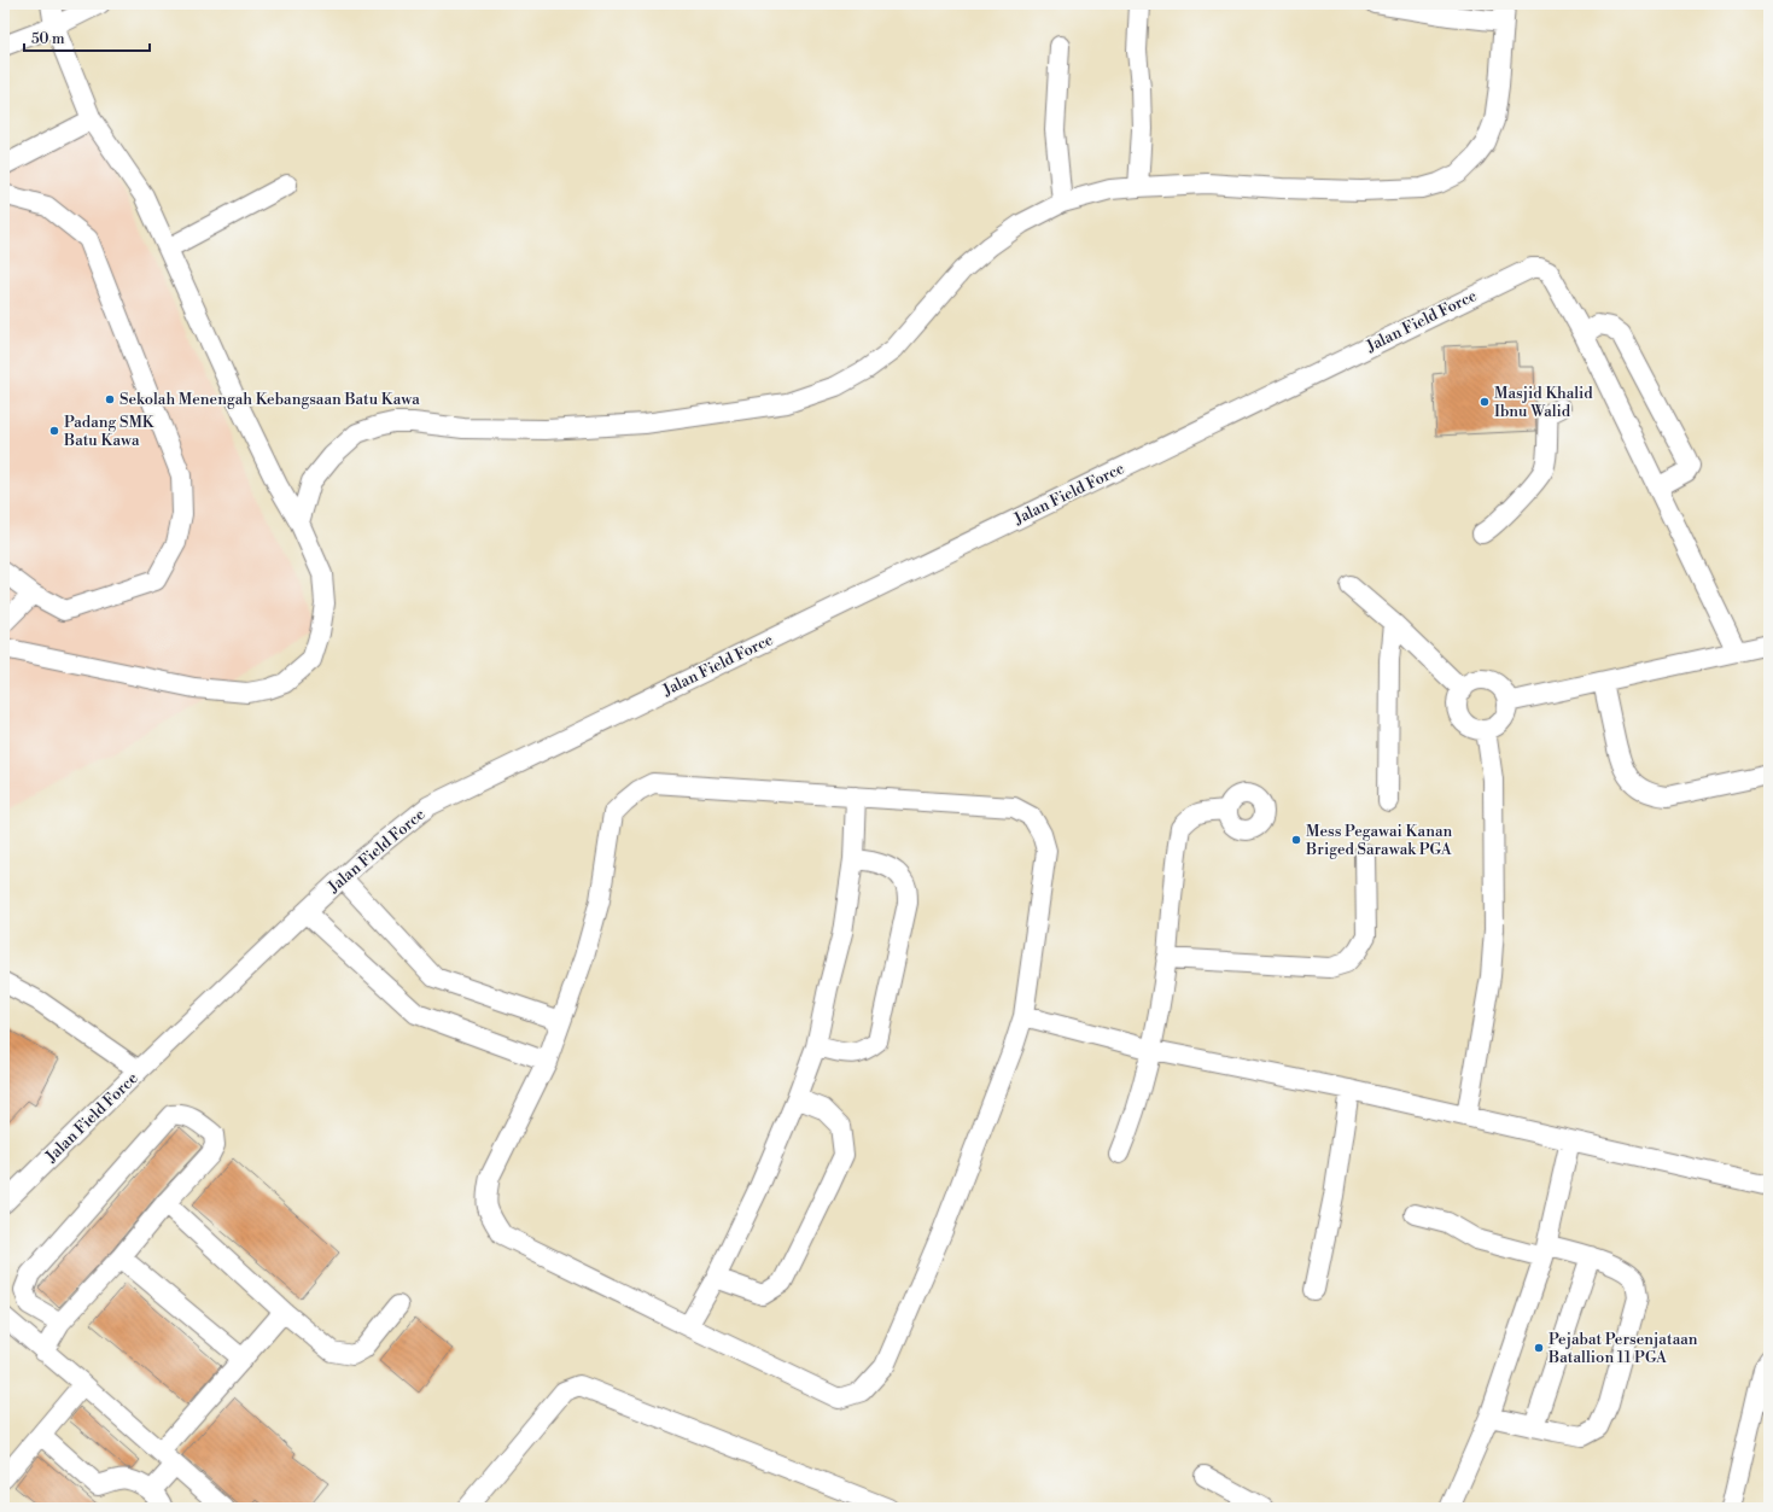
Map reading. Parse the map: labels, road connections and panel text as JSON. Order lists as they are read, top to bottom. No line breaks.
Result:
{"streets":{"street":["Jalan Field Force"]},"places":["Sekolah Menengah Kebangsaan Batu Kawa","Masjid Khalid Ibnu Walid","Padang SMK Batu Kawa","Mess Pegawai Kanan Briged Sarawak PGA","Pejabat Persenjataan Batallion 11 PGA"],"scale_bar":"50 m"}
